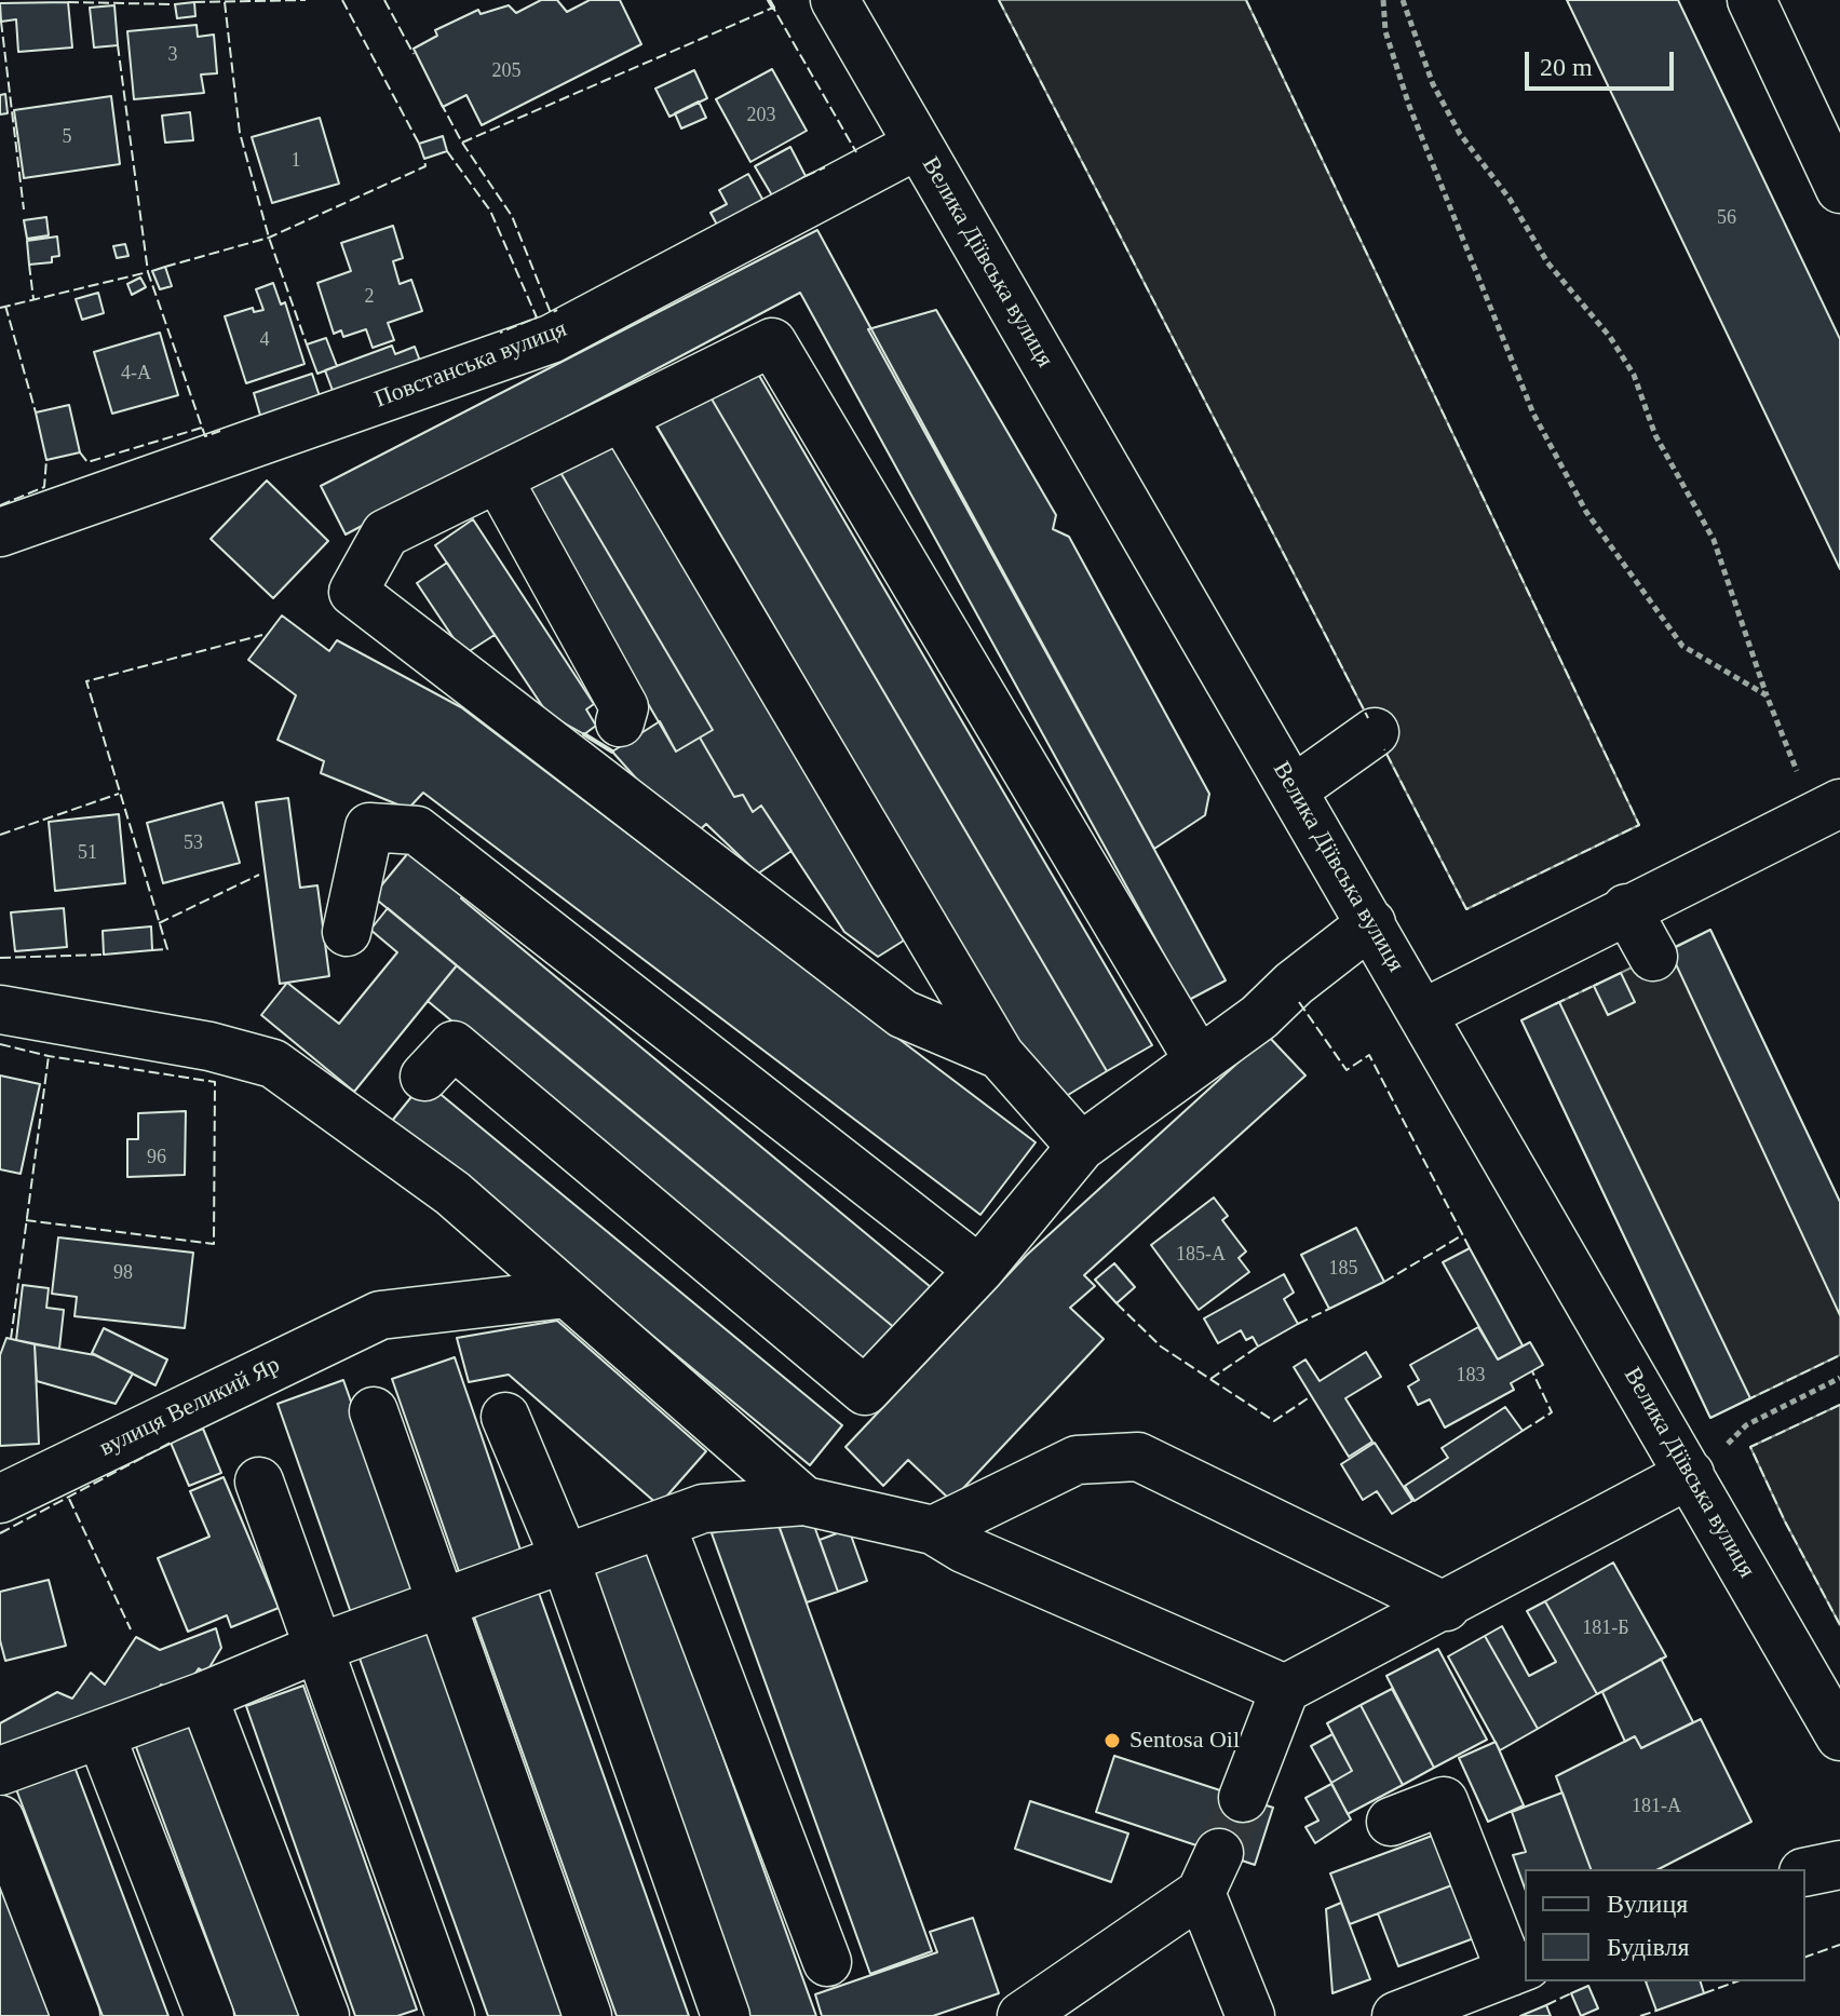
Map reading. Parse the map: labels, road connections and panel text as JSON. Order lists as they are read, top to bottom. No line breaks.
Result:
{"streets":{"street":["Велика Діївська вулиця","Повстанська вулиця","вулиця Великий Яр"]},"crossings":[["Велика Діївська вулиця","Повстанська вулиця"]],"places":["Sentosa Oil"],"house_numbers":["3","205","203","5","1","56","2","4","4-А","53","51","96","185-А","185","98","183","181-Б","181-А"],"legend":["Вулиця","Будівля"],"scale_bar":"20 m"}
